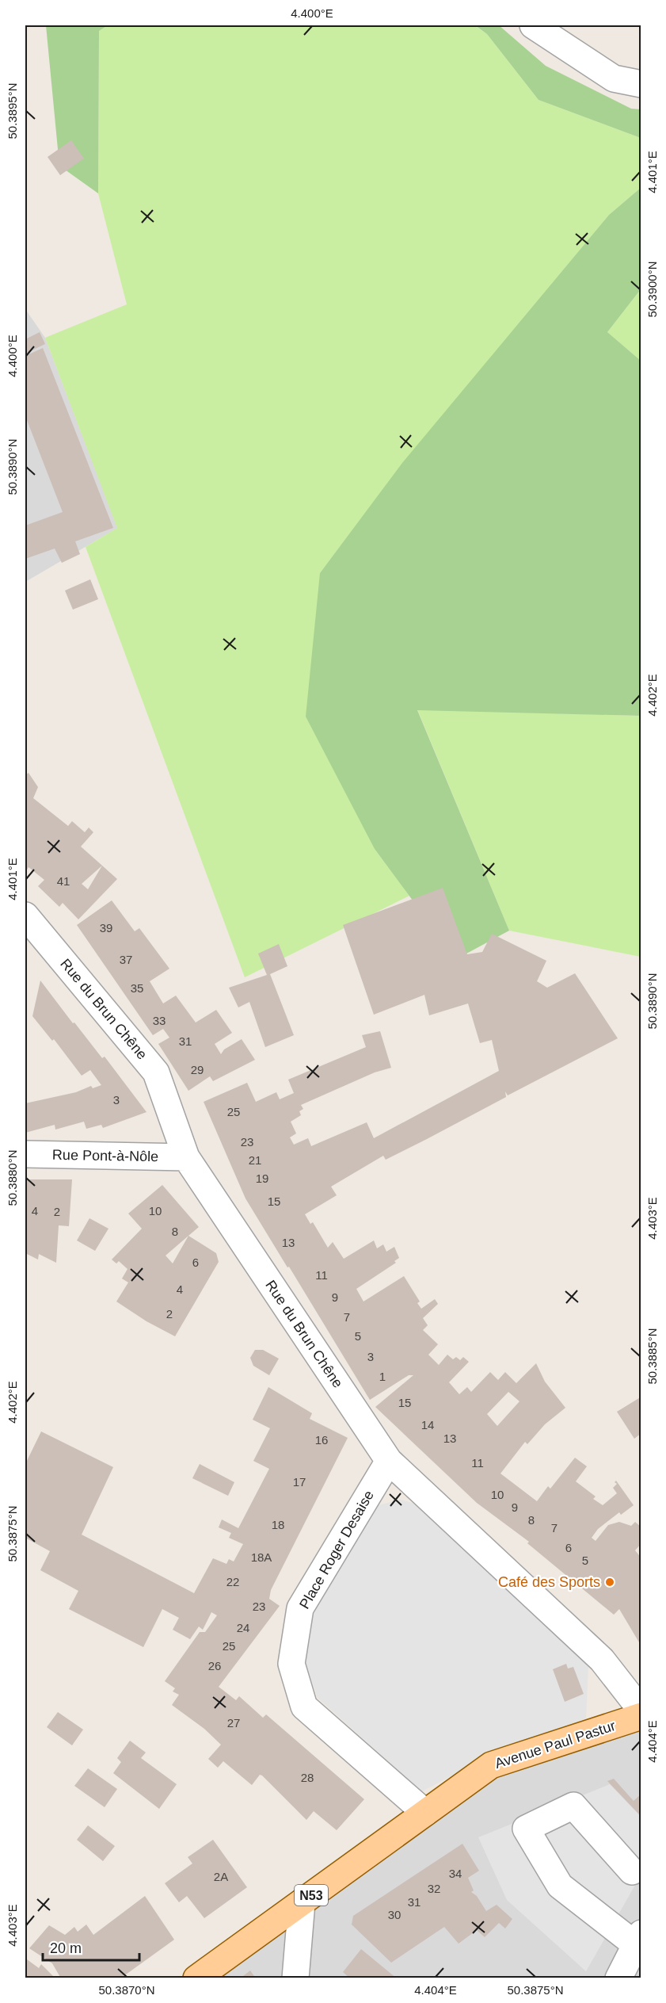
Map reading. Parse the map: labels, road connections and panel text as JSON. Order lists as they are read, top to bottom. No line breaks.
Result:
{"streets":{"main road":["Avenue Paul Pastur","N53"],"street":["Rue du Brun Chêne","Rue Pont-à-Nôle","Place Roger Desaise"]},"crossings":[["Rue du Brun Chêne","Rue Pont-à-Nôle"],["Rue du Brun Chêne","Place Roger Desaise"],["Place Roger Desaise","Avenue Paul Pastur"],["Place Roger Desaise","N53"],["Avenue Paul Pastur","N53"]],"places":["Café des Sports"],"house_numbers":["41","39","37","35","33","31","29","3","25","23","21","19","15","4","10","2","8","13","6","11","4","9","2","7","5","3","1","15","14","13","16","11","17","10","9","8","18","7","6","18A","5","22","23","24","25","26","27","28","34","2A","32","31","30"],"scale_bar":"20 m","coordinates":["4.400°E","50.3895°N","4.401°E","50.3900°N","50.3890°N","4.402°E","50.3880°N","4.403°E","50.3885°N","50.3875°N","4.404°E","50.3870°N"]}
